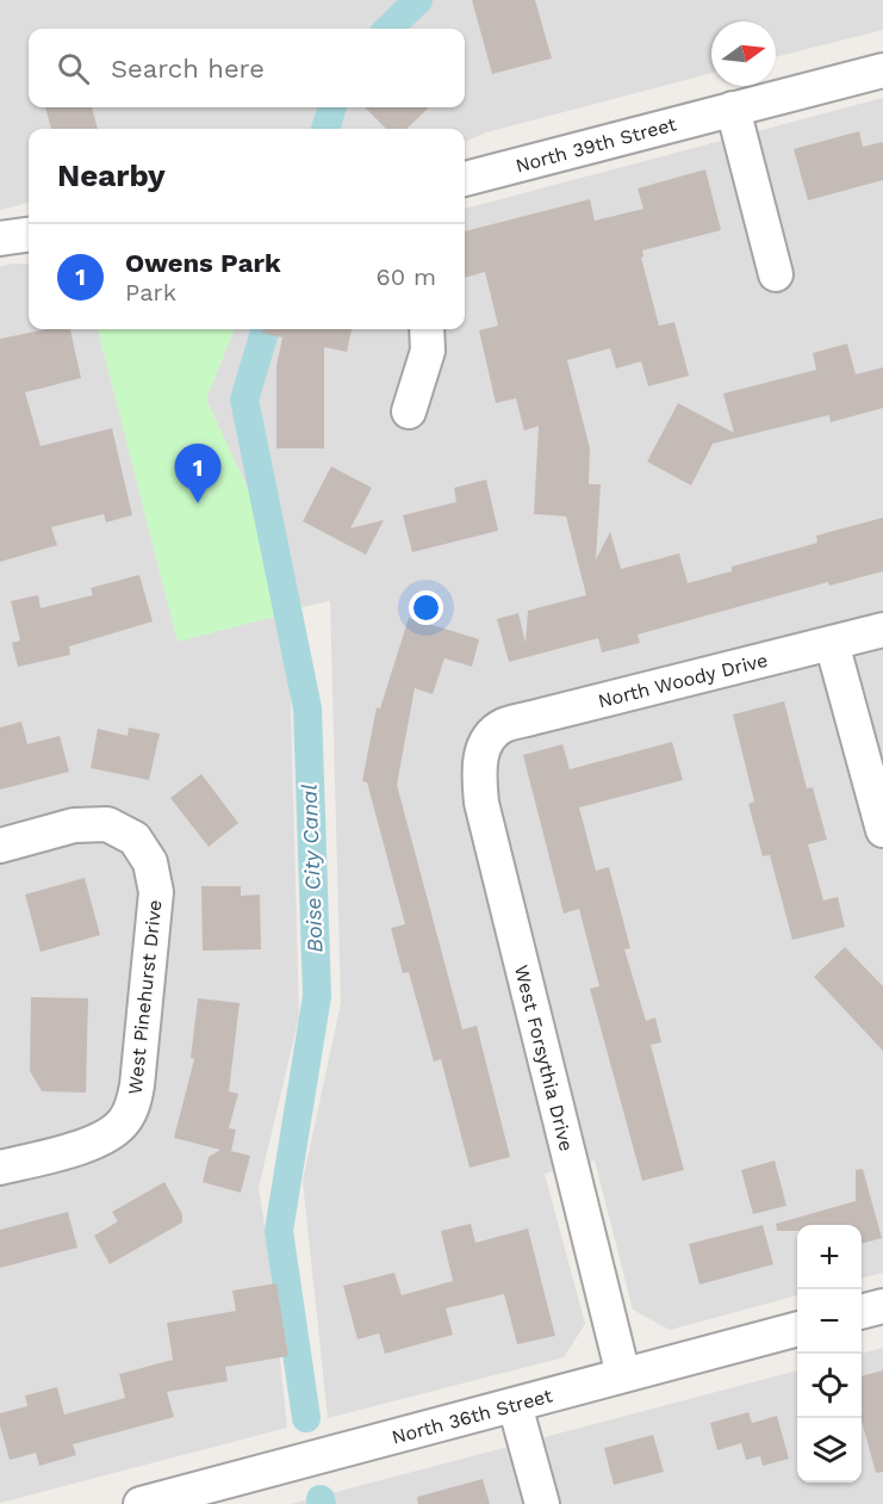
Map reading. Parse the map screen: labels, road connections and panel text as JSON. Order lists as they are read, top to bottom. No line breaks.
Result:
{"streets":{"street":["North 39th Street","North Woody Drive","West Pinehurst Drive","West Forsythia Drive","North 36th Street"]},"crossings":[["North Woody Drive","West Forsythia Drive"],["West Forsythia Drive","North 36th Street"]],"water":["Boise City Canal"],"north":"right","page":{"search":"Search here","heading":"Nearby","list":[{"mark":"1","name":"Owens Park","note":"Park","value":"60 m"}],"pins":"1","map_buttons":["+","−"]}}
